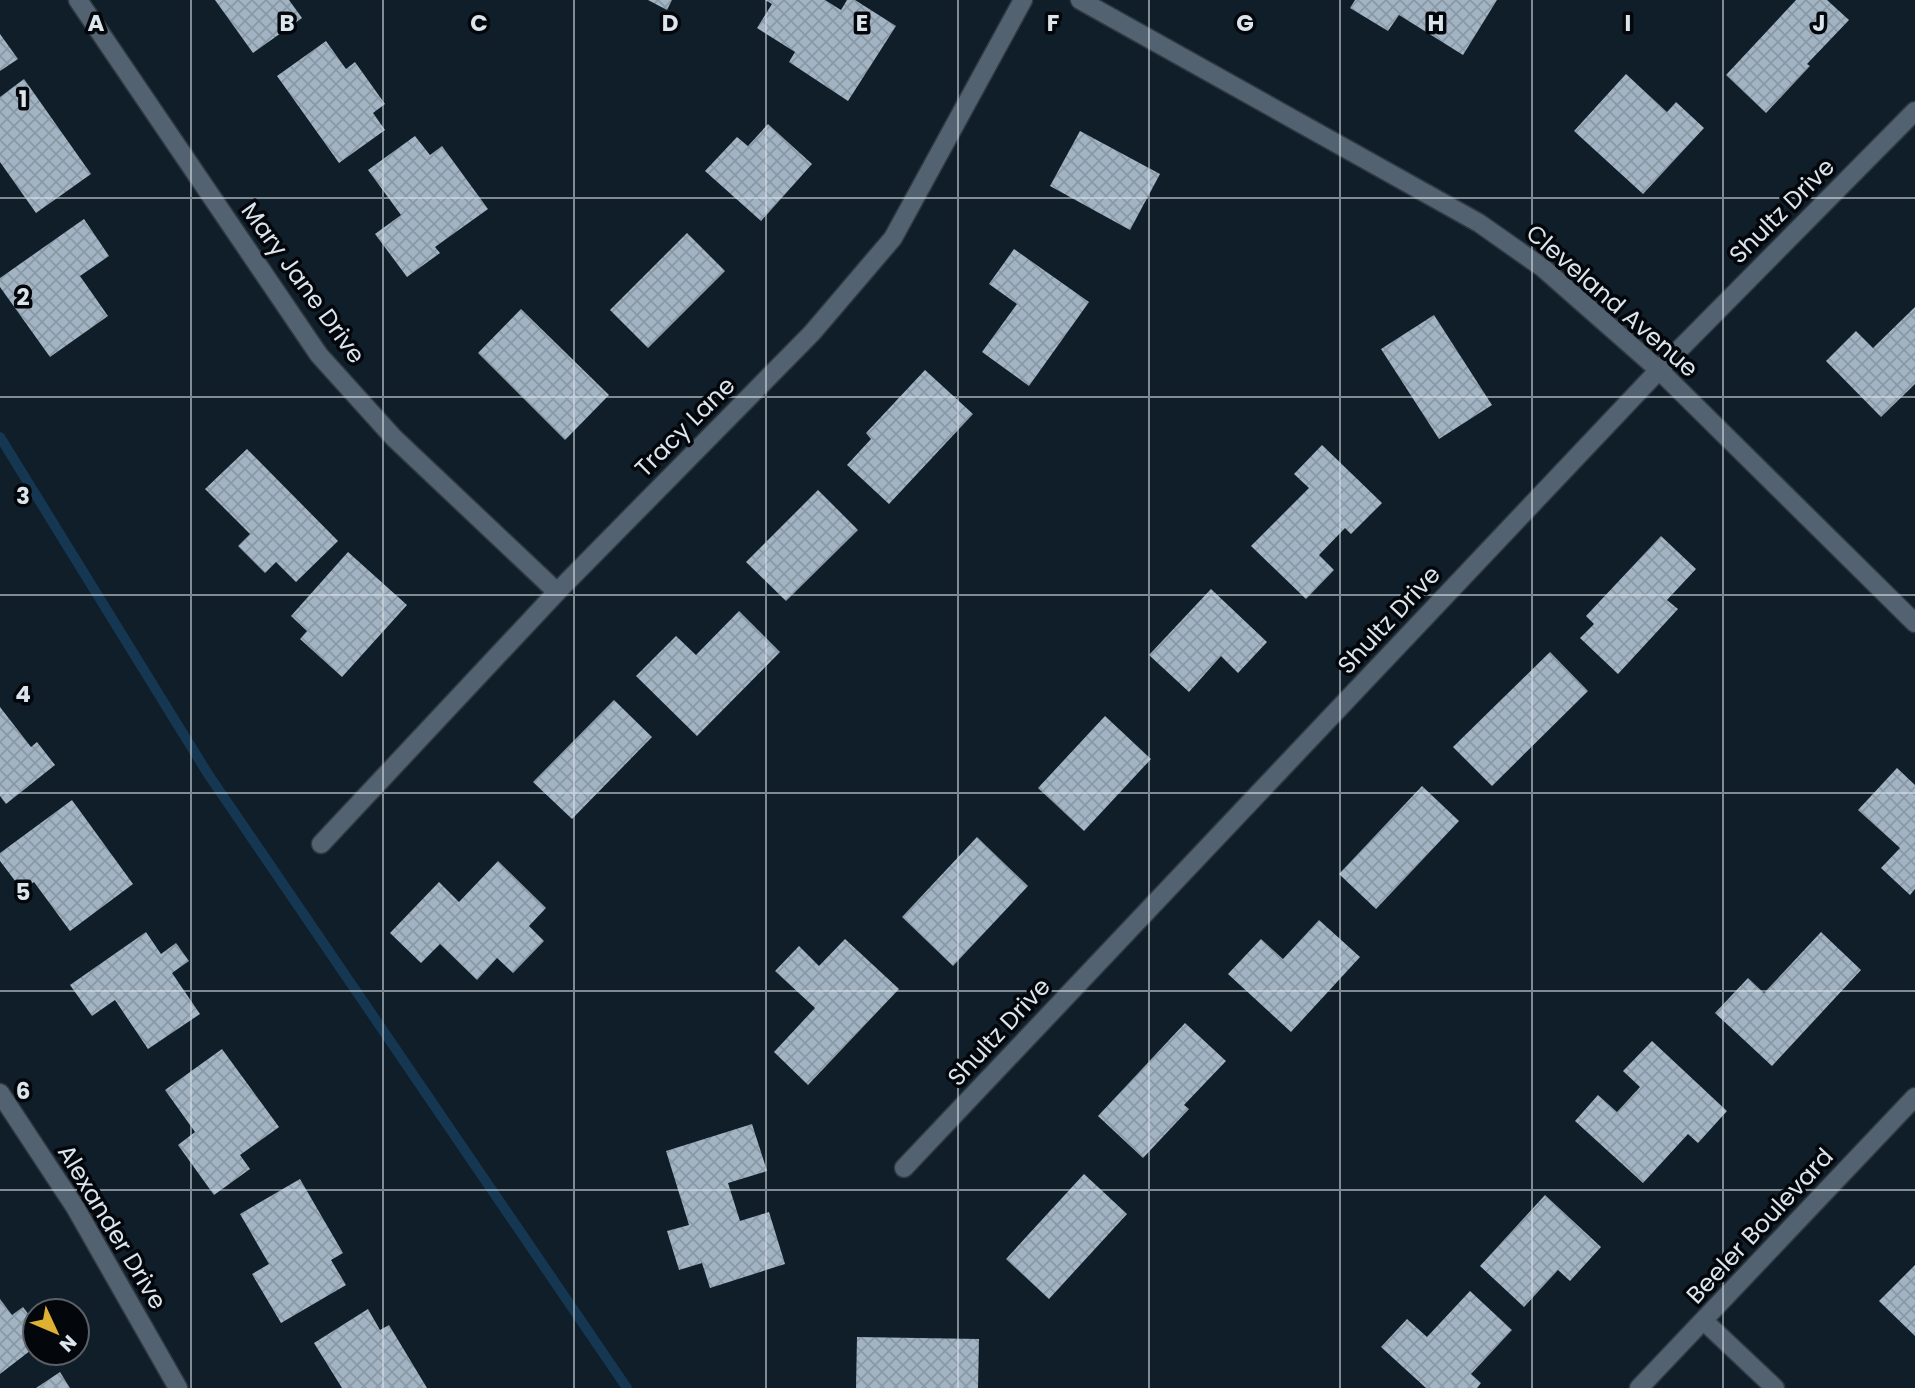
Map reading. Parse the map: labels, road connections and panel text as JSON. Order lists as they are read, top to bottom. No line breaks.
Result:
{"streets":{"street":["Shultz Drive","Mary Jane Drive","Cleveland Avenue","Tracy Lane","Beeler Boulevard","Alexander Drive"]},"crossings":[["Shultz Drive","Cleveland Avenue"],["Mary Jane Drive","Tracy Lane"]],"north":"bottom right","grid":{"columns":["A","B","C","D","E","F","G","H","I","J"],"rows":["1","2","3","4","5","6"]}}
